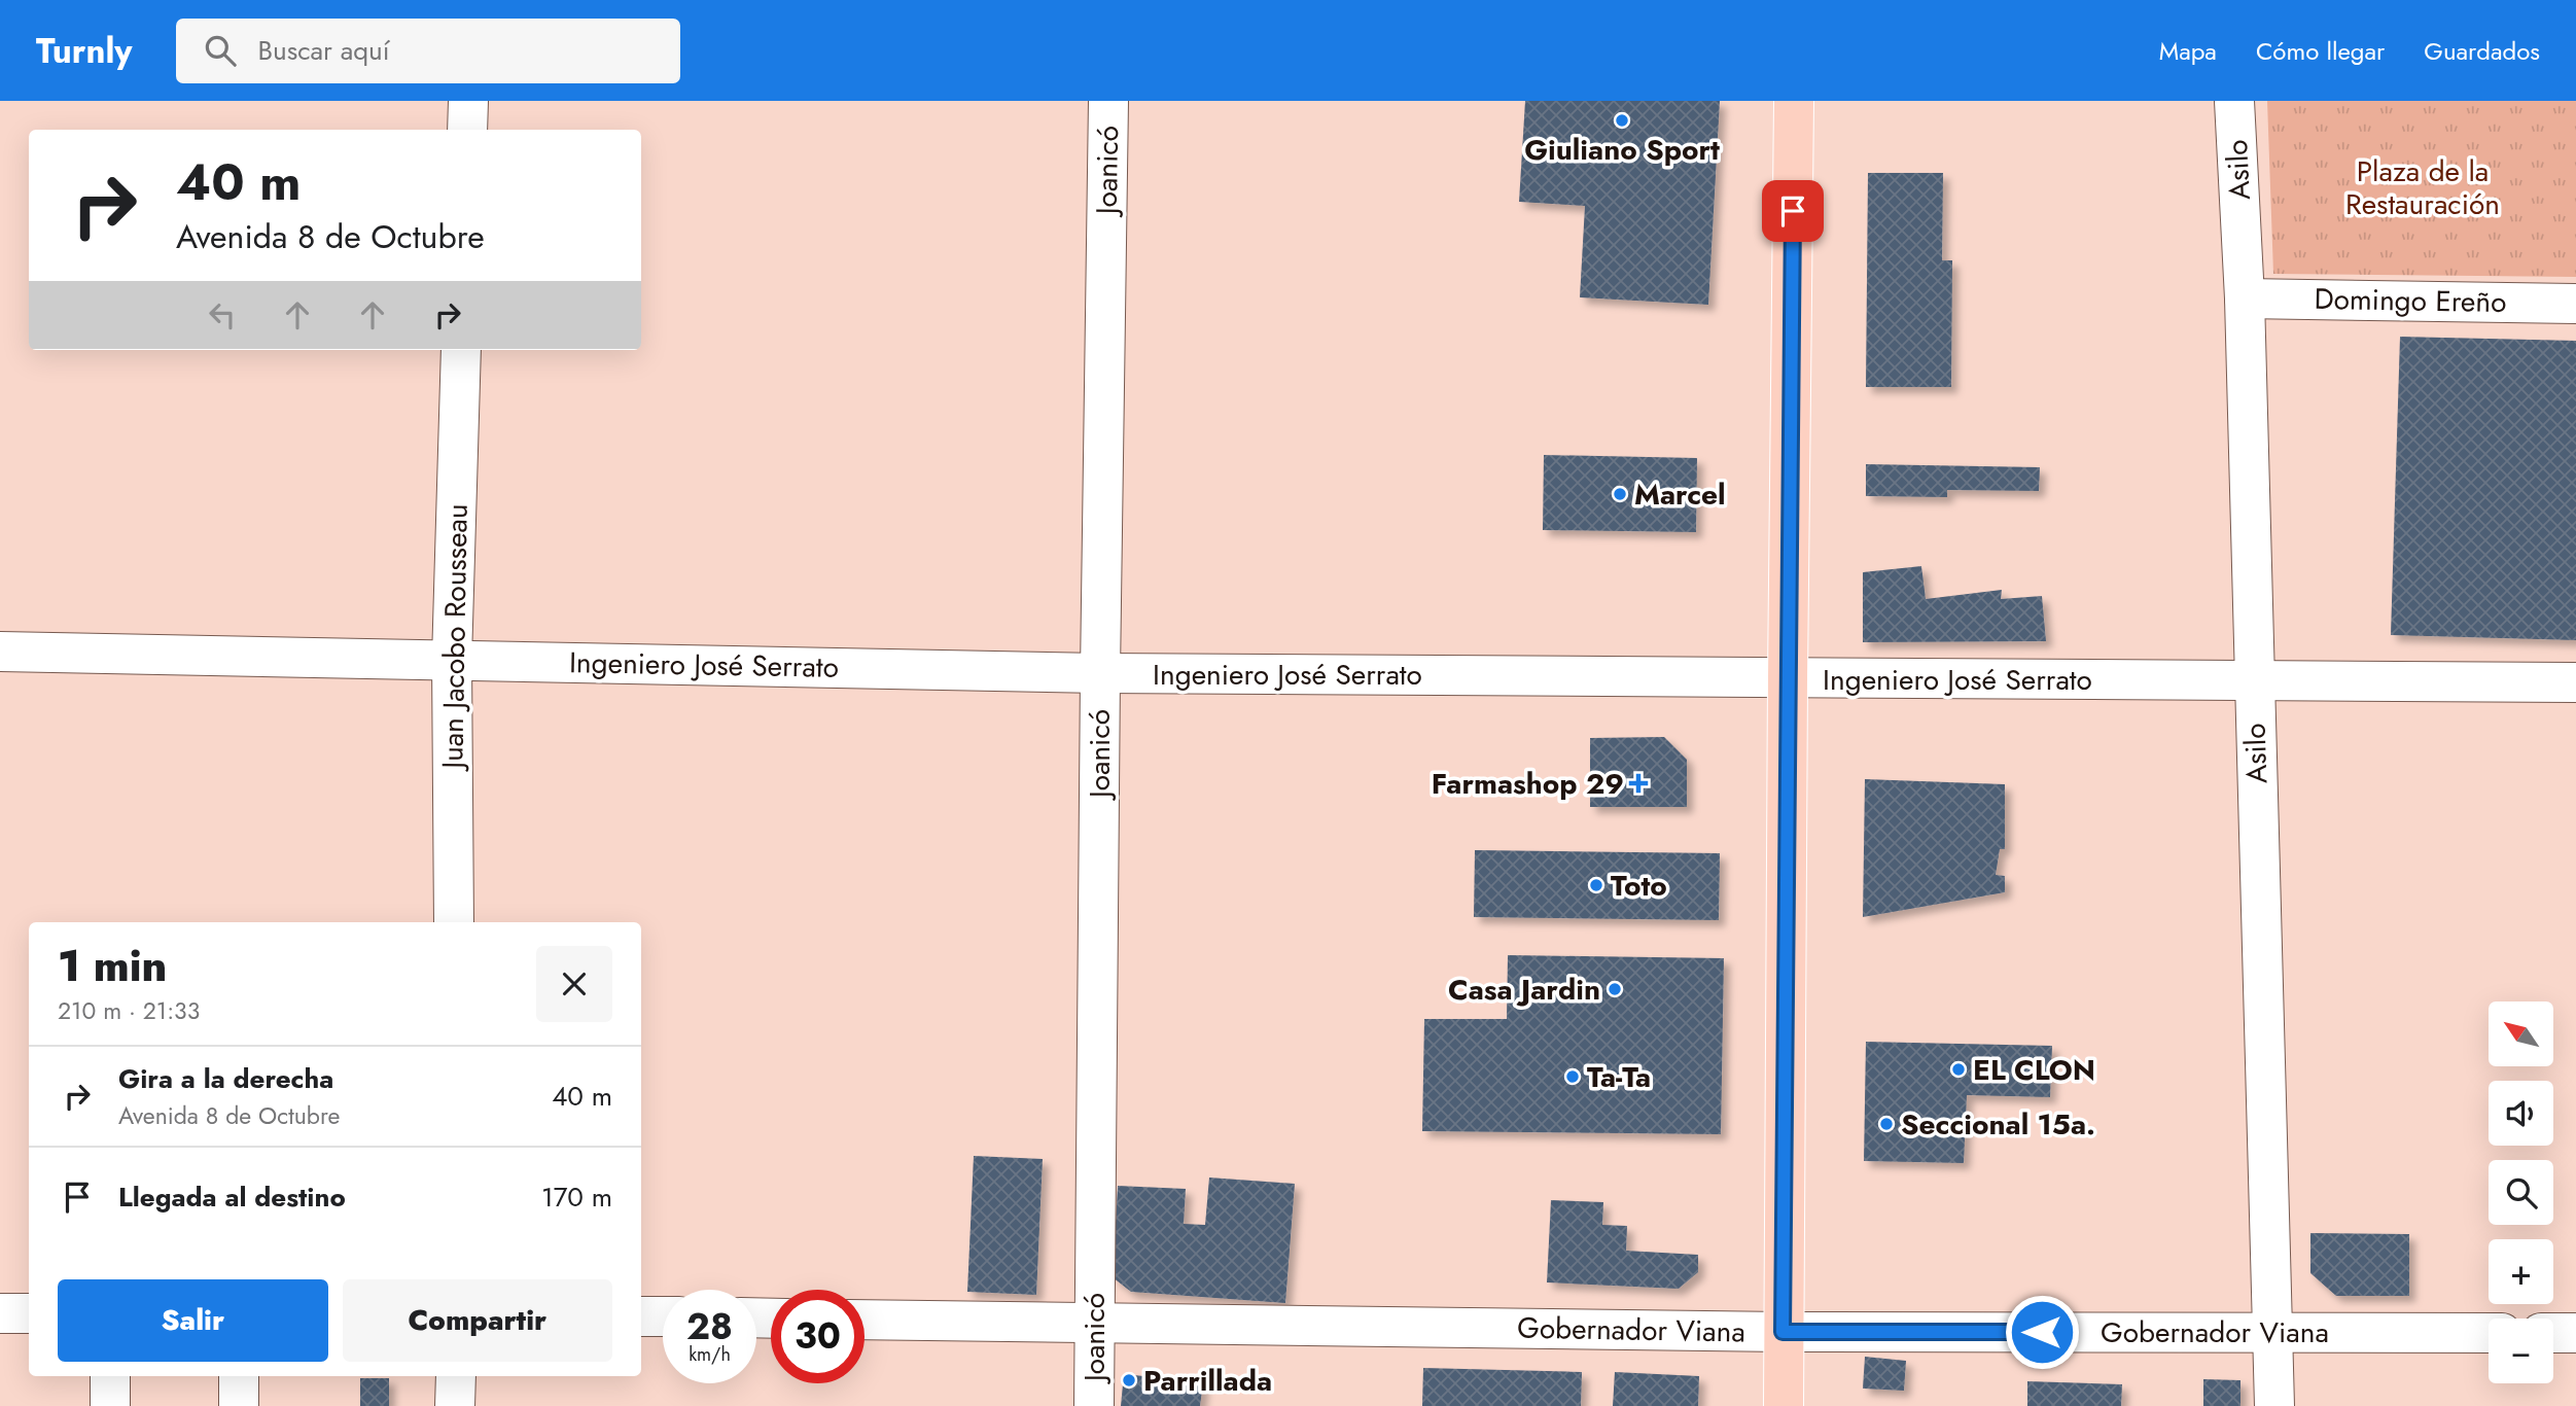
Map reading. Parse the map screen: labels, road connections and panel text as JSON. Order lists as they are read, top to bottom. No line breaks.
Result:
{"streets":{"street":["Joanicó","Asilo","Domingo Ereño","Juan Jacobo Rousseau","Ingeniero José Serrato","Gobernador Viana"]},"crossings":[["Joanicó","Ingeniero José Serrato"],["Joanicó","Gobernador Viana"],["Asilo","Domingo Ereño"],["Asilo","Ingeniero José Serrato"],["Asilo","Gobernador Viana"],["Juan Jacobo Rousseau","Ingeniero José Serrato"]],"parks":["Plaza de la Restauración"],"places":{"other":["Giuliano Sport","Marcel","Toto","Casa Jardin","EL CLON","Ta-Ta","Seccional 15a.","Parrillada"],"health":["Farmashop 29"]},"north":"top left","page":{"header":"Turnly","search":"Buscar aquí","nav":["Mapa","Cómo llegar","Guardados"],"turn":["40 m","Avenida 8 de Octubre"],"heading":["1 min","210 m · 21:33"],"map_buttons":["+","−"],"list":[{"name":"Gira a la derecha","note":"Avenida 8 de Octubre","value":"40 m"},{"name":"Llegada al destino","value":"170 m"}],"buttons":["Salir","Compartir"],"speed":"28 km/h","limit":"30"}}
